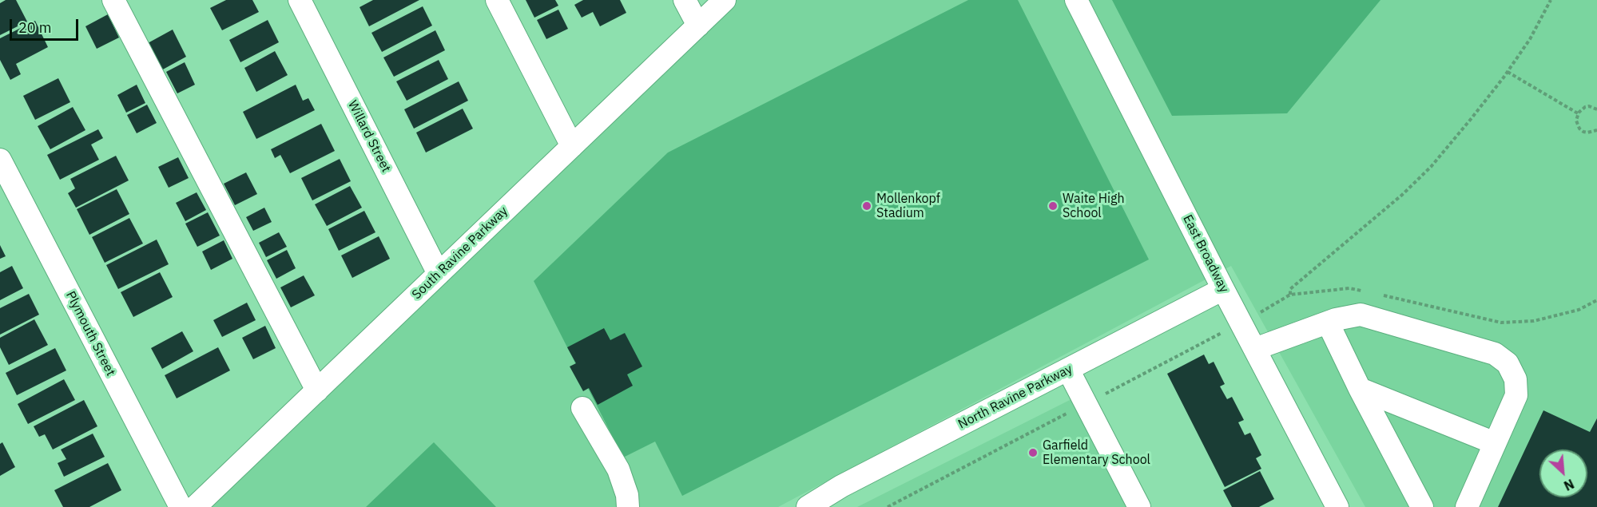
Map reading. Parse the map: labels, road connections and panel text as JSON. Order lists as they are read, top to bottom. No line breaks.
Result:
{"streets":{"street":["Willard Street","South Ravine Parkway","East Broadway","Plymouth Street","North Ravine Parkway"]},"crossings":[["Willard Street","South Ravine Parkway"],["East Broadway","North Ravine Parkway"]],"places":["Mollenkopf Stadium","Waite High School","Garfield Elementary School"],"scale_bar":"20 m","north":"bottom right"}
